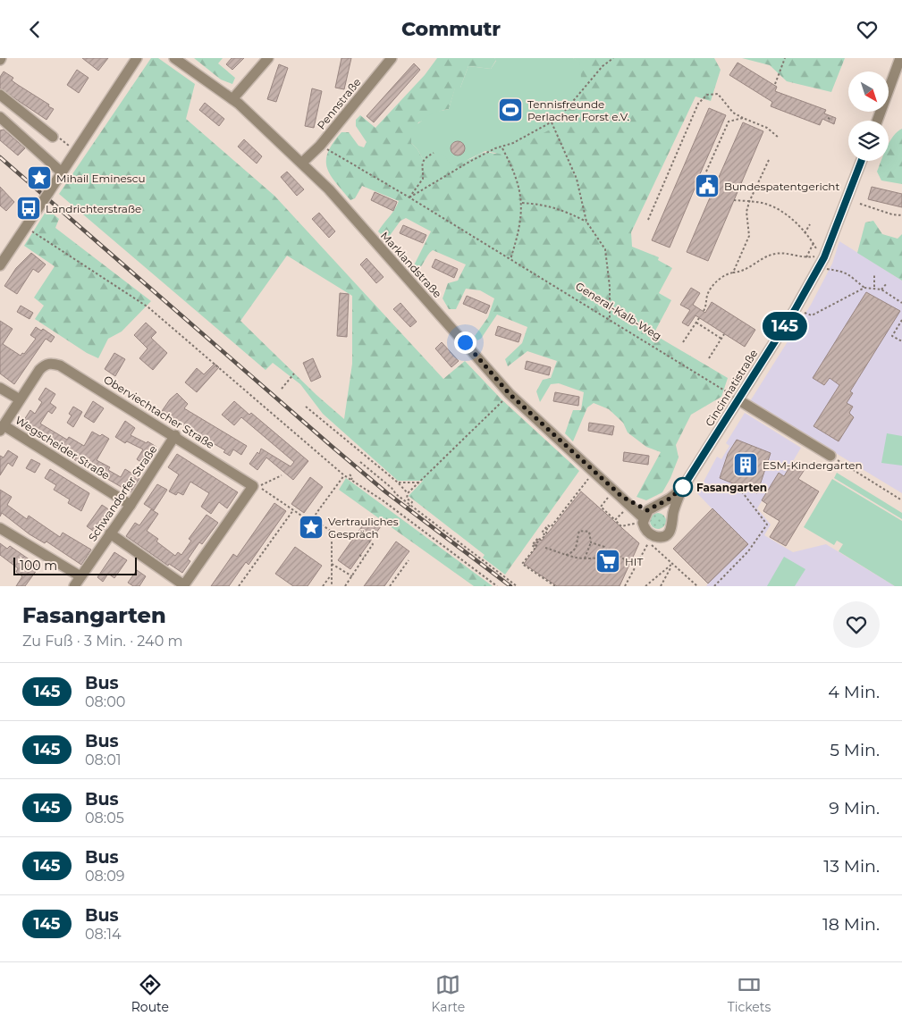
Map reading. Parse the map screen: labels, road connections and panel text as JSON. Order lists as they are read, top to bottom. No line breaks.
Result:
{"streets":{"street":["Pennstraße","Marklandstraße","Cincinnatistraße","Oberviechtacher Straße","Wegscheider Straße","Schwandorfer Straße"],"path":["General-Kalb-Weg"]},"crossings":[["Pennstraße","Marklandstraße"],["Pennstraße","General-Kalb-Weg"],["Marklandstraße","Cincinnatistraße"],["General-Kalb-Weg","Cincinnatistraße"],["Oberviechtacher Straße","Schwandorfer Straße"],["Wegscheider Straße","Schwandorfer Straße"]],"places":{"sports":["Tennisfreunde Perlacher Forst e.V."],"place":["Mihail Eminescu","Vertrauliches Gespräch"],"public building":["Bundespatentgericht"],"bus stop":["Landrichterstraße"],"building":["ESM-Kindergarten"],"other":["Fasangarten"],"supermarket":["HIT"]},"lines":["bus line 145"],"scale_bar":"100 m","north":"bottom right","page":{"header":"Commutr","on_map":"145","scale":"100 m","heading":["Fasangarten","Zu Fuß · 3 Min. · 240 m"],"list":[{"mark":"145","name":"Bus","note":"08:00","value":"4 Min."},{"mark":"145","name":"Bus","note":"08:01","value":"5 Min."},{"mark":"145","name":"Bus","note":"08:05","value":"9 Min."},{"mark":"145","name":"Bus","note":"08:09","value":"13 Min."},{"mark":"145","name":"Bus","note":"08:14","value":"18 Min."}],"tabs":["Route","Karte","Tickets"]}}
